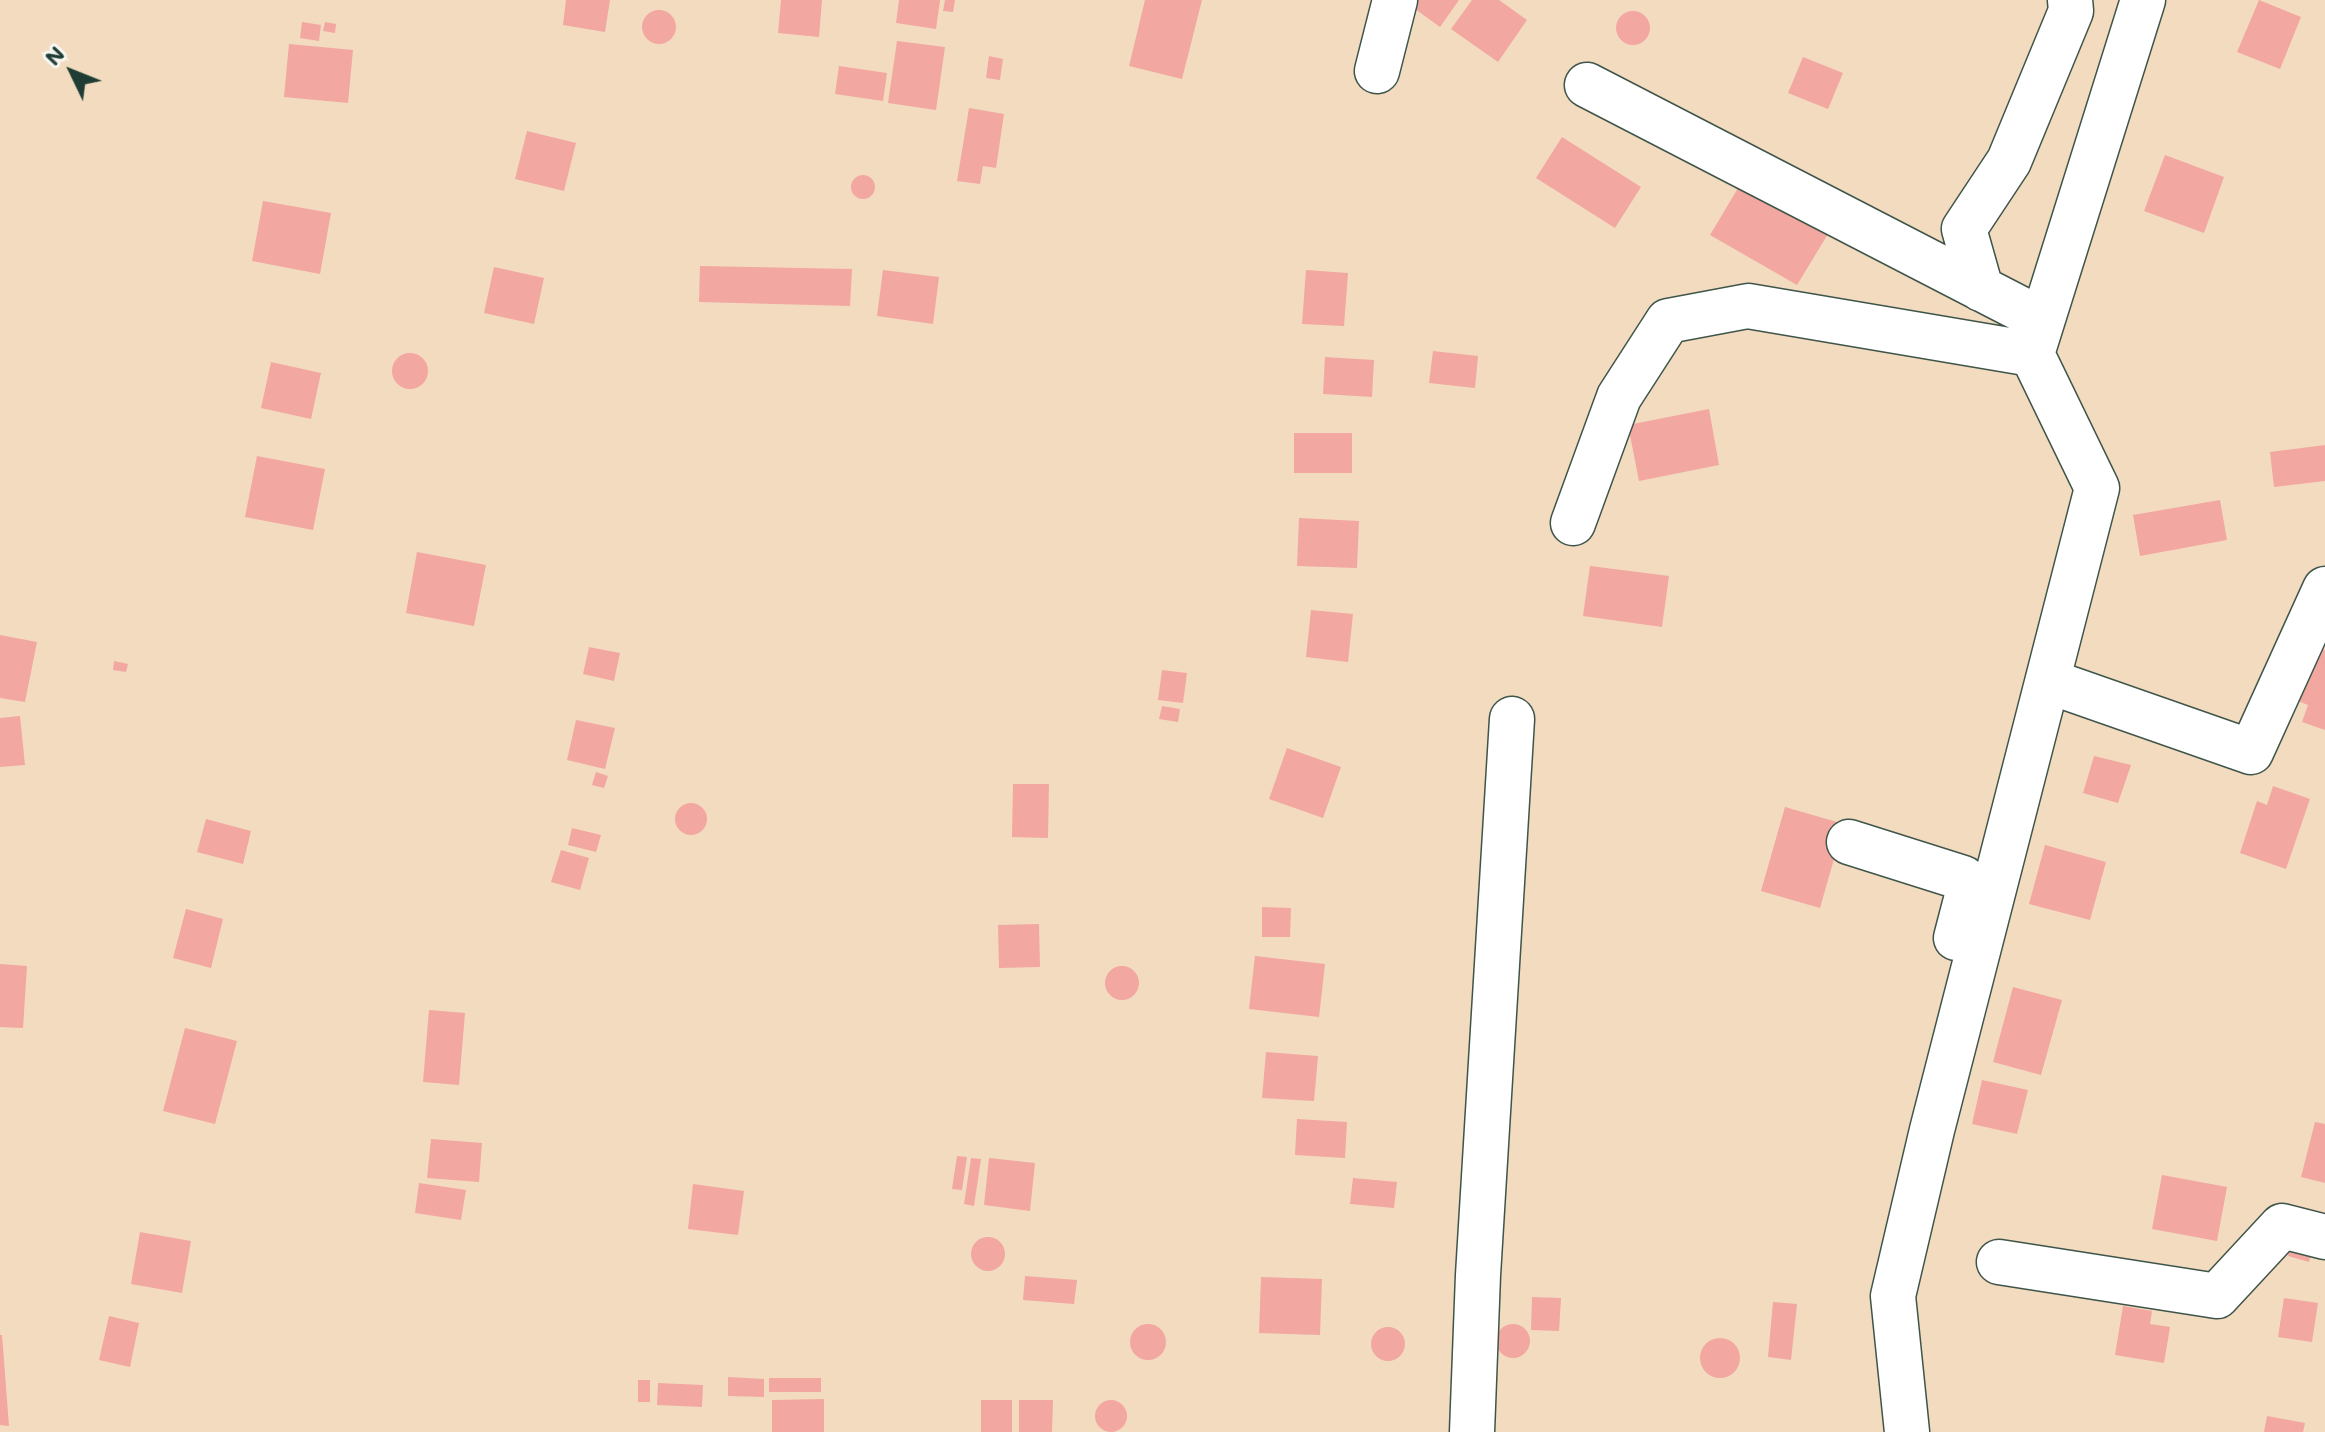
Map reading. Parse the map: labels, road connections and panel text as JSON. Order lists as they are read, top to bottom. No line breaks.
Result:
{"north":"top left"}
